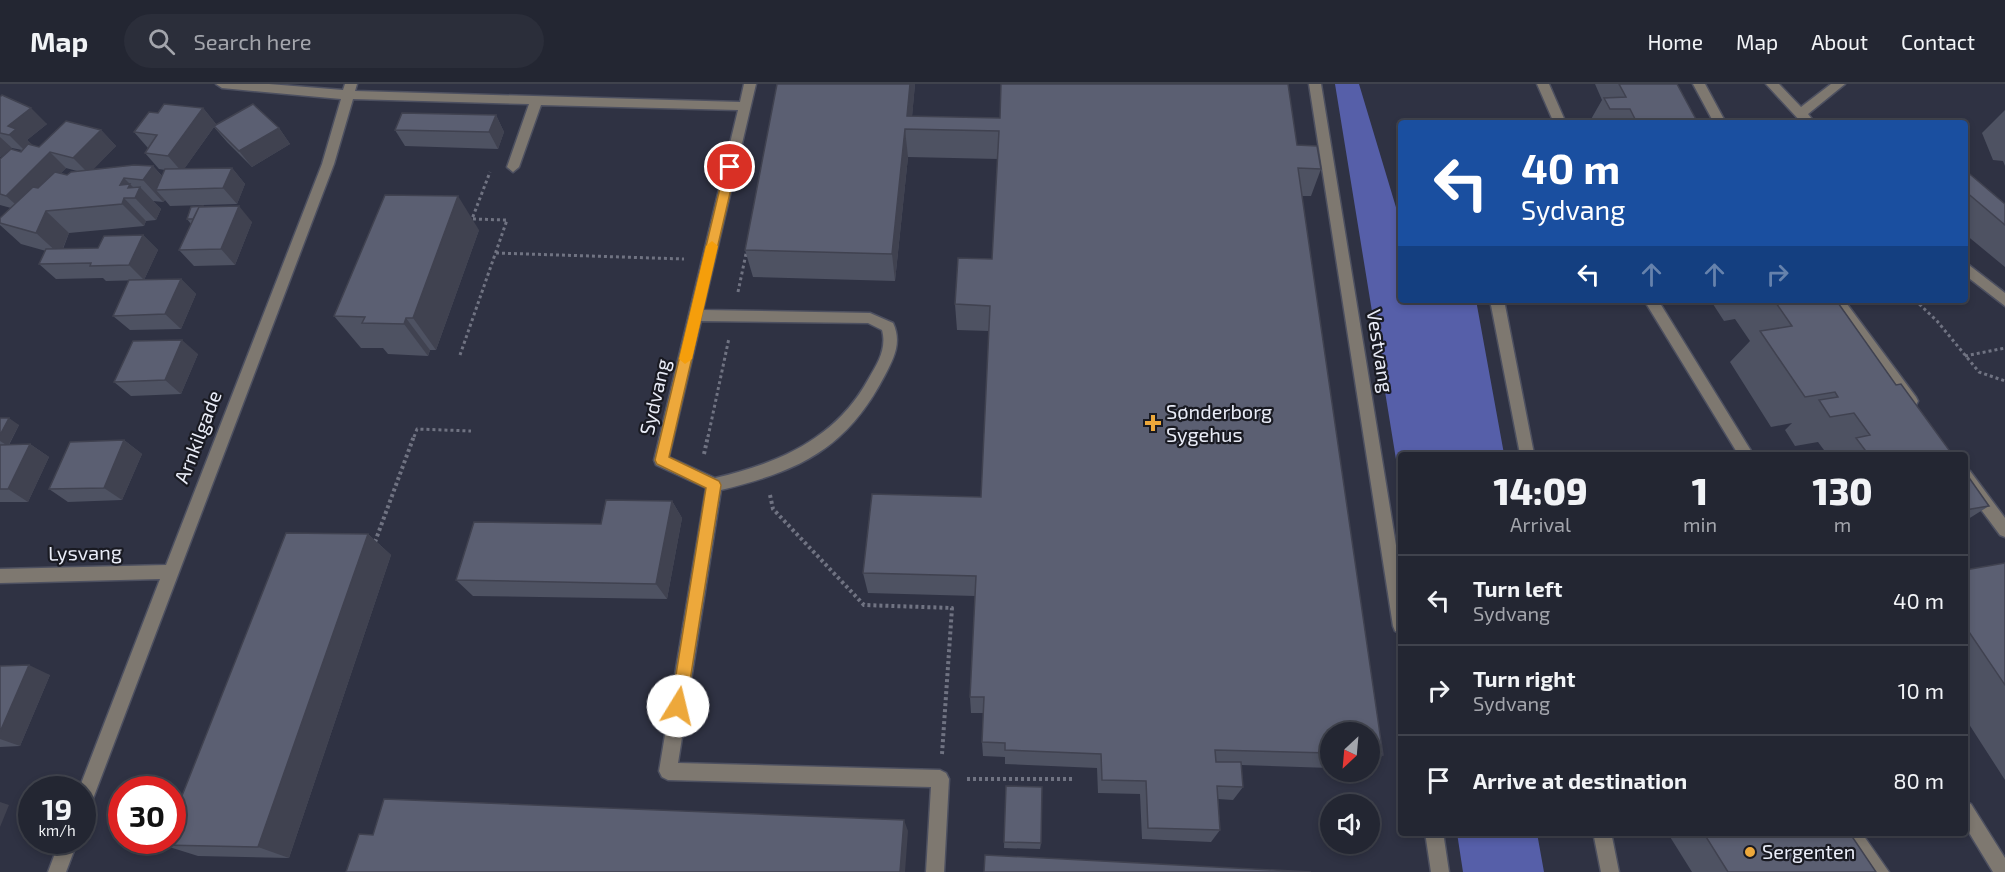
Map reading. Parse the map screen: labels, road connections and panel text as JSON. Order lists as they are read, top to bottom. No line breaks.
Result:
{"streets":{"street":["Vestvang","Sydvang","Arnkilgade","Lysvang"]},"crossings":[["Arnkilgade","Lysvang"]],"places":{"health":["Sønderborg Sygehus"],"other":["Sergenten"]},"north":"bottom left","page":{"header":"Map","search":"Search here","nav":["Home","Map","About","Contact"],"turn":["40 m","Sydvang"],"eta":["14:09","Arrival","1","min","130","m"],"list":[{"name":"Turn left","note":"Sydvang","value":"40 m"},{"name":"Turn right","note":"Sydvang","value":"10 m"},{"name":"Arrive at destination","value":"80 m"}],"speed":"19 km/h","limit":"30"}}
